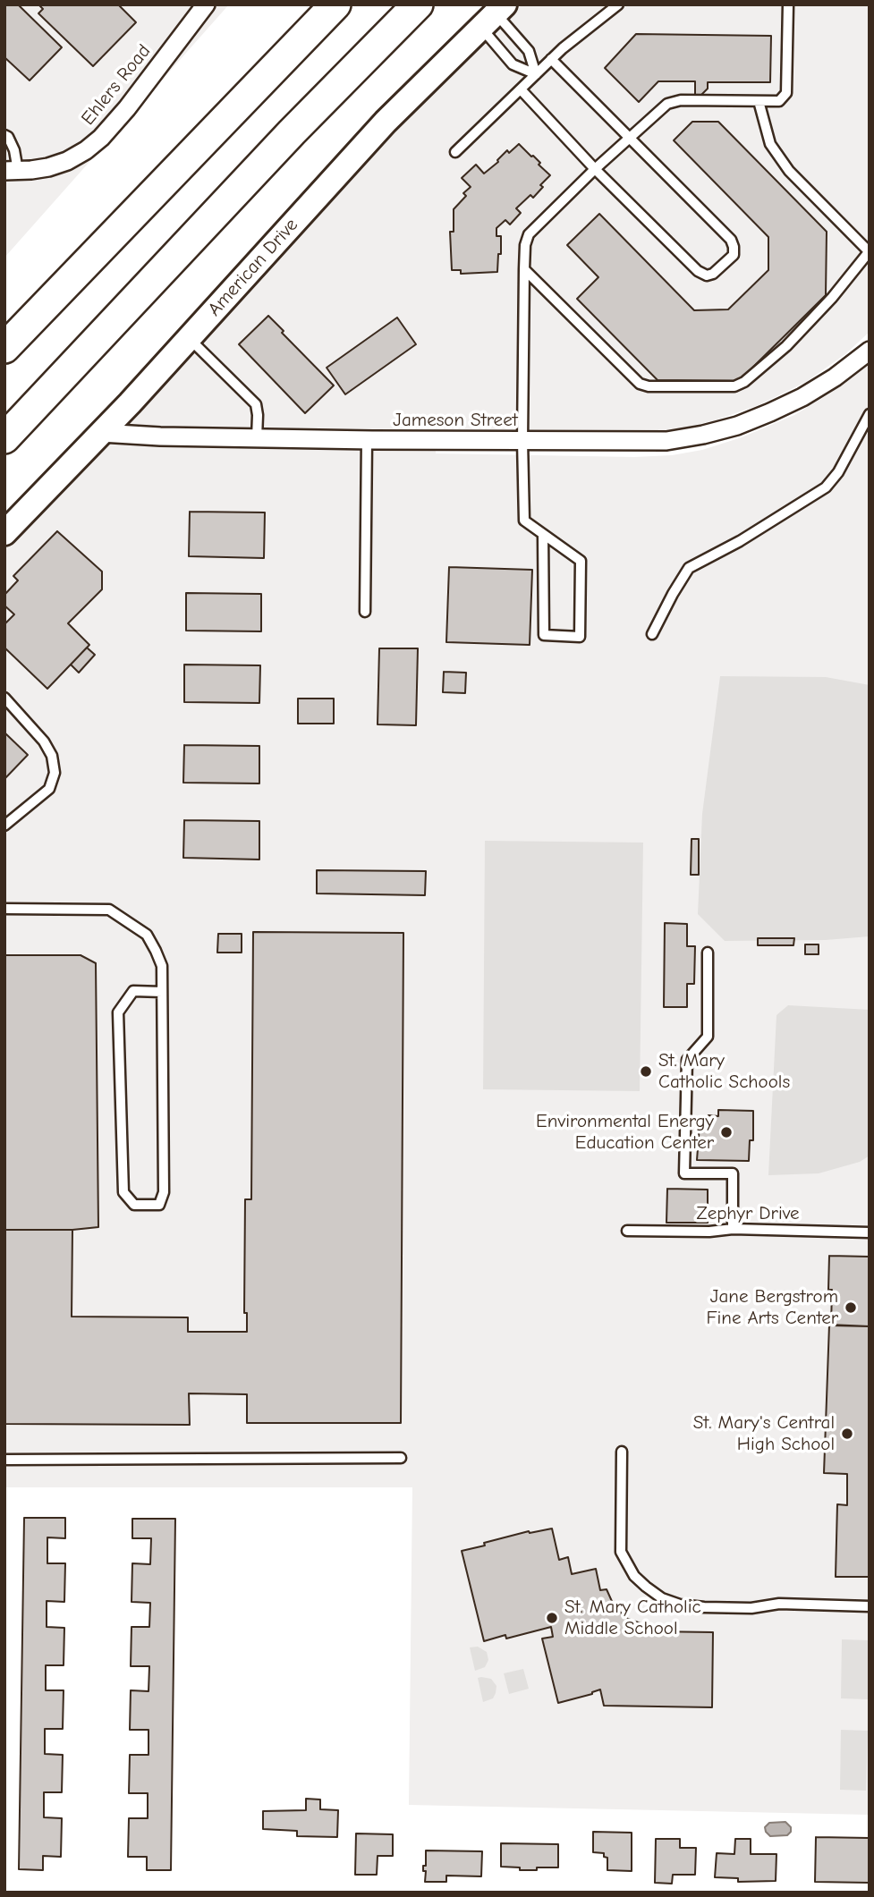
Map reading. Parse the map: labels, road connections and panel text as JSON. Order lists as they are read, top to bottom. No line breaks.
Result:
{"streets":{"street":["Ehlers Road","American Drive","Jameson Street"],"lane":["Zephyr Drive"]},"crossings":[["American Drive","Jameson Street"]],"places":["St. Mary Catholic Schools","Environmental Energy Education Center","Jane Bergstrom Fine Arts Center","St. Mary's Central High School","St. Mary Catholic Middle School"]}
